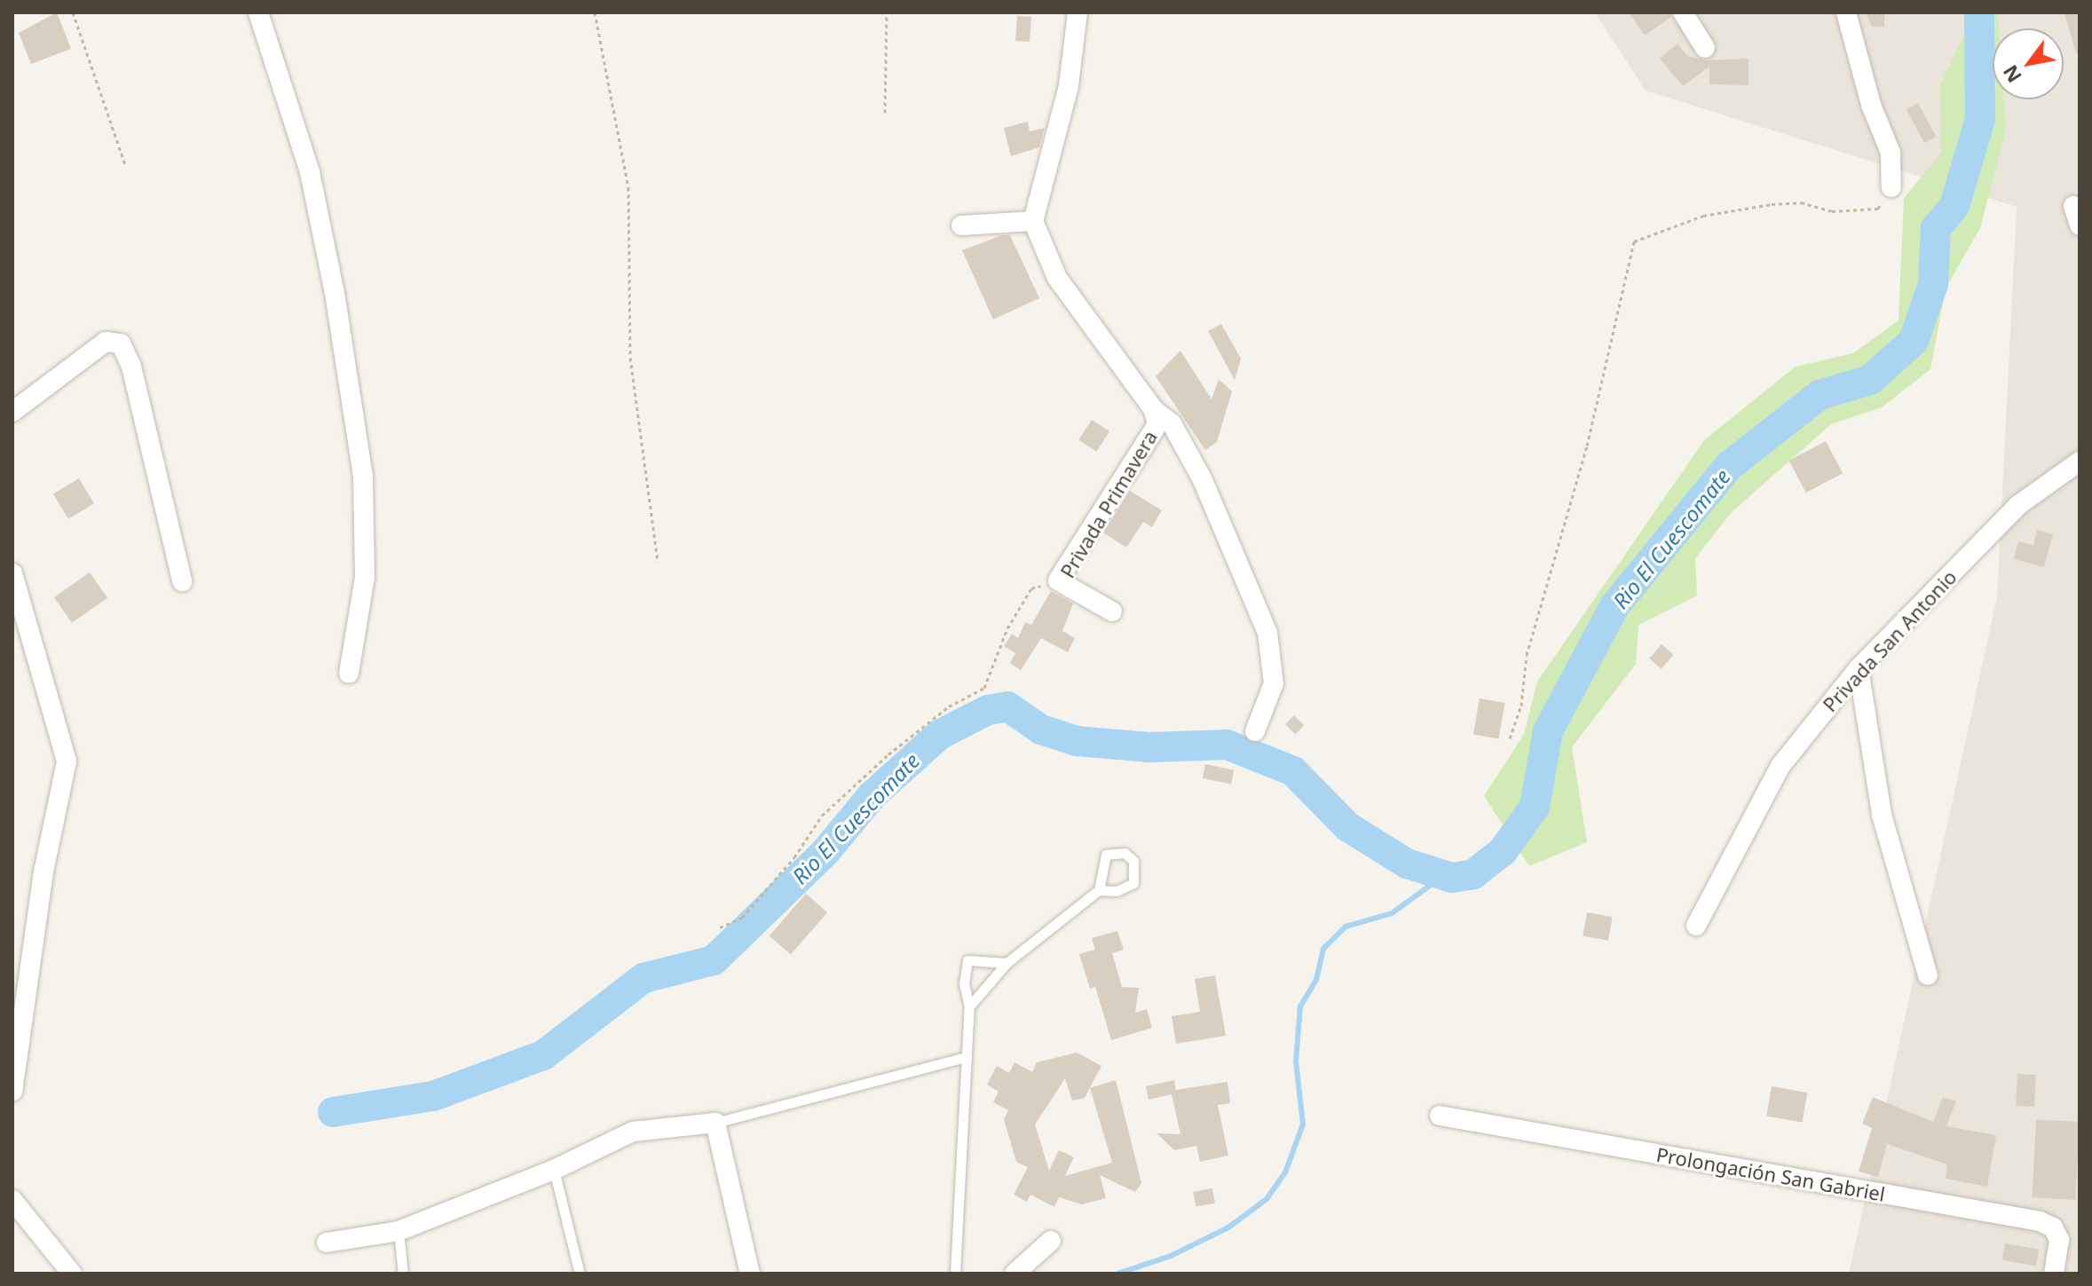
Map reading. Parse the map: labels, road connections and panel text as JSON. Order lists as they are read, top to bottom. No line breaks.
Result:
{"streets":{"street":["Privada Primavera","Privada San Antonio","Prolongación San Gabriel"]},"water":["Rio El Cuescomate"],"north":"bottom left"}
